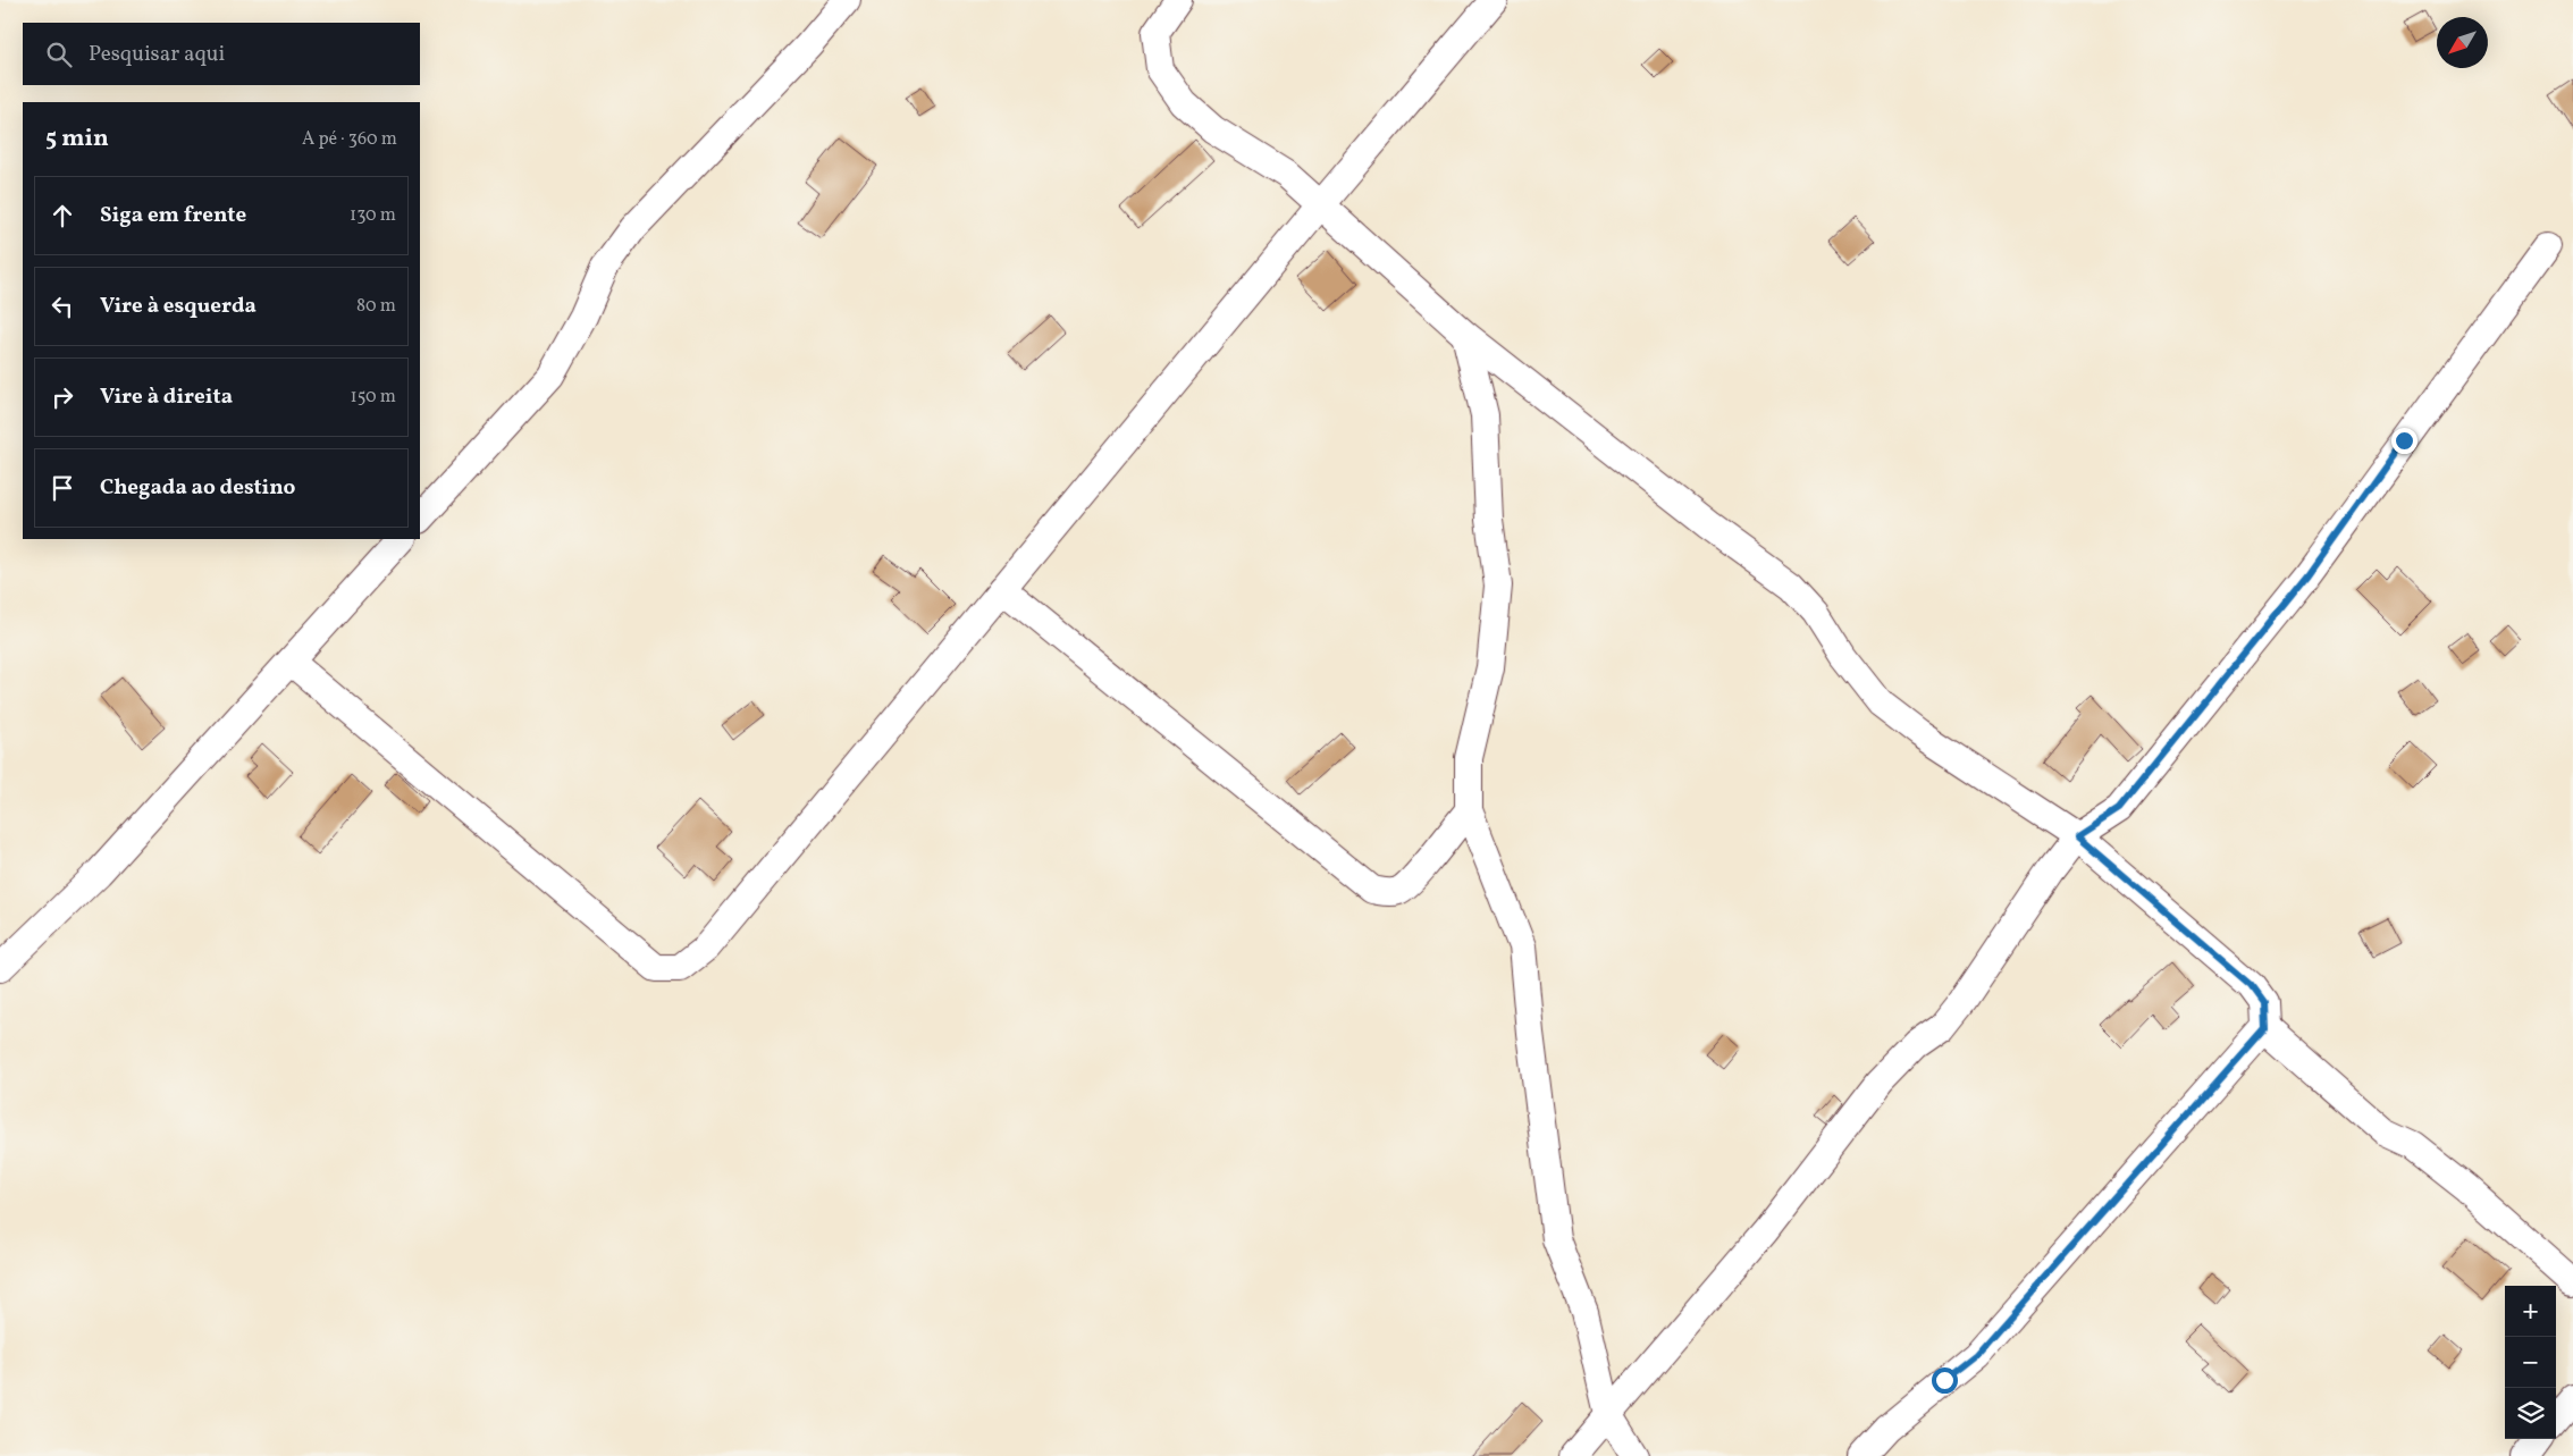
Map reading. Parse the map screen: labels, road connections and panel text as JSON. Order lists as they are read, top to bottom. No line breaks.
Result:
{"north":"bottom left","page":{"search":"Pesquisar aqui","heading":["5 min","A pé · 360 m"],"list":[["Siga em frente","130 m"],["Vire à esquerda","80 m"],["Vire à direita","150 m"],"Chegada ao destino"],"map_buttons":["+","−"]}}
